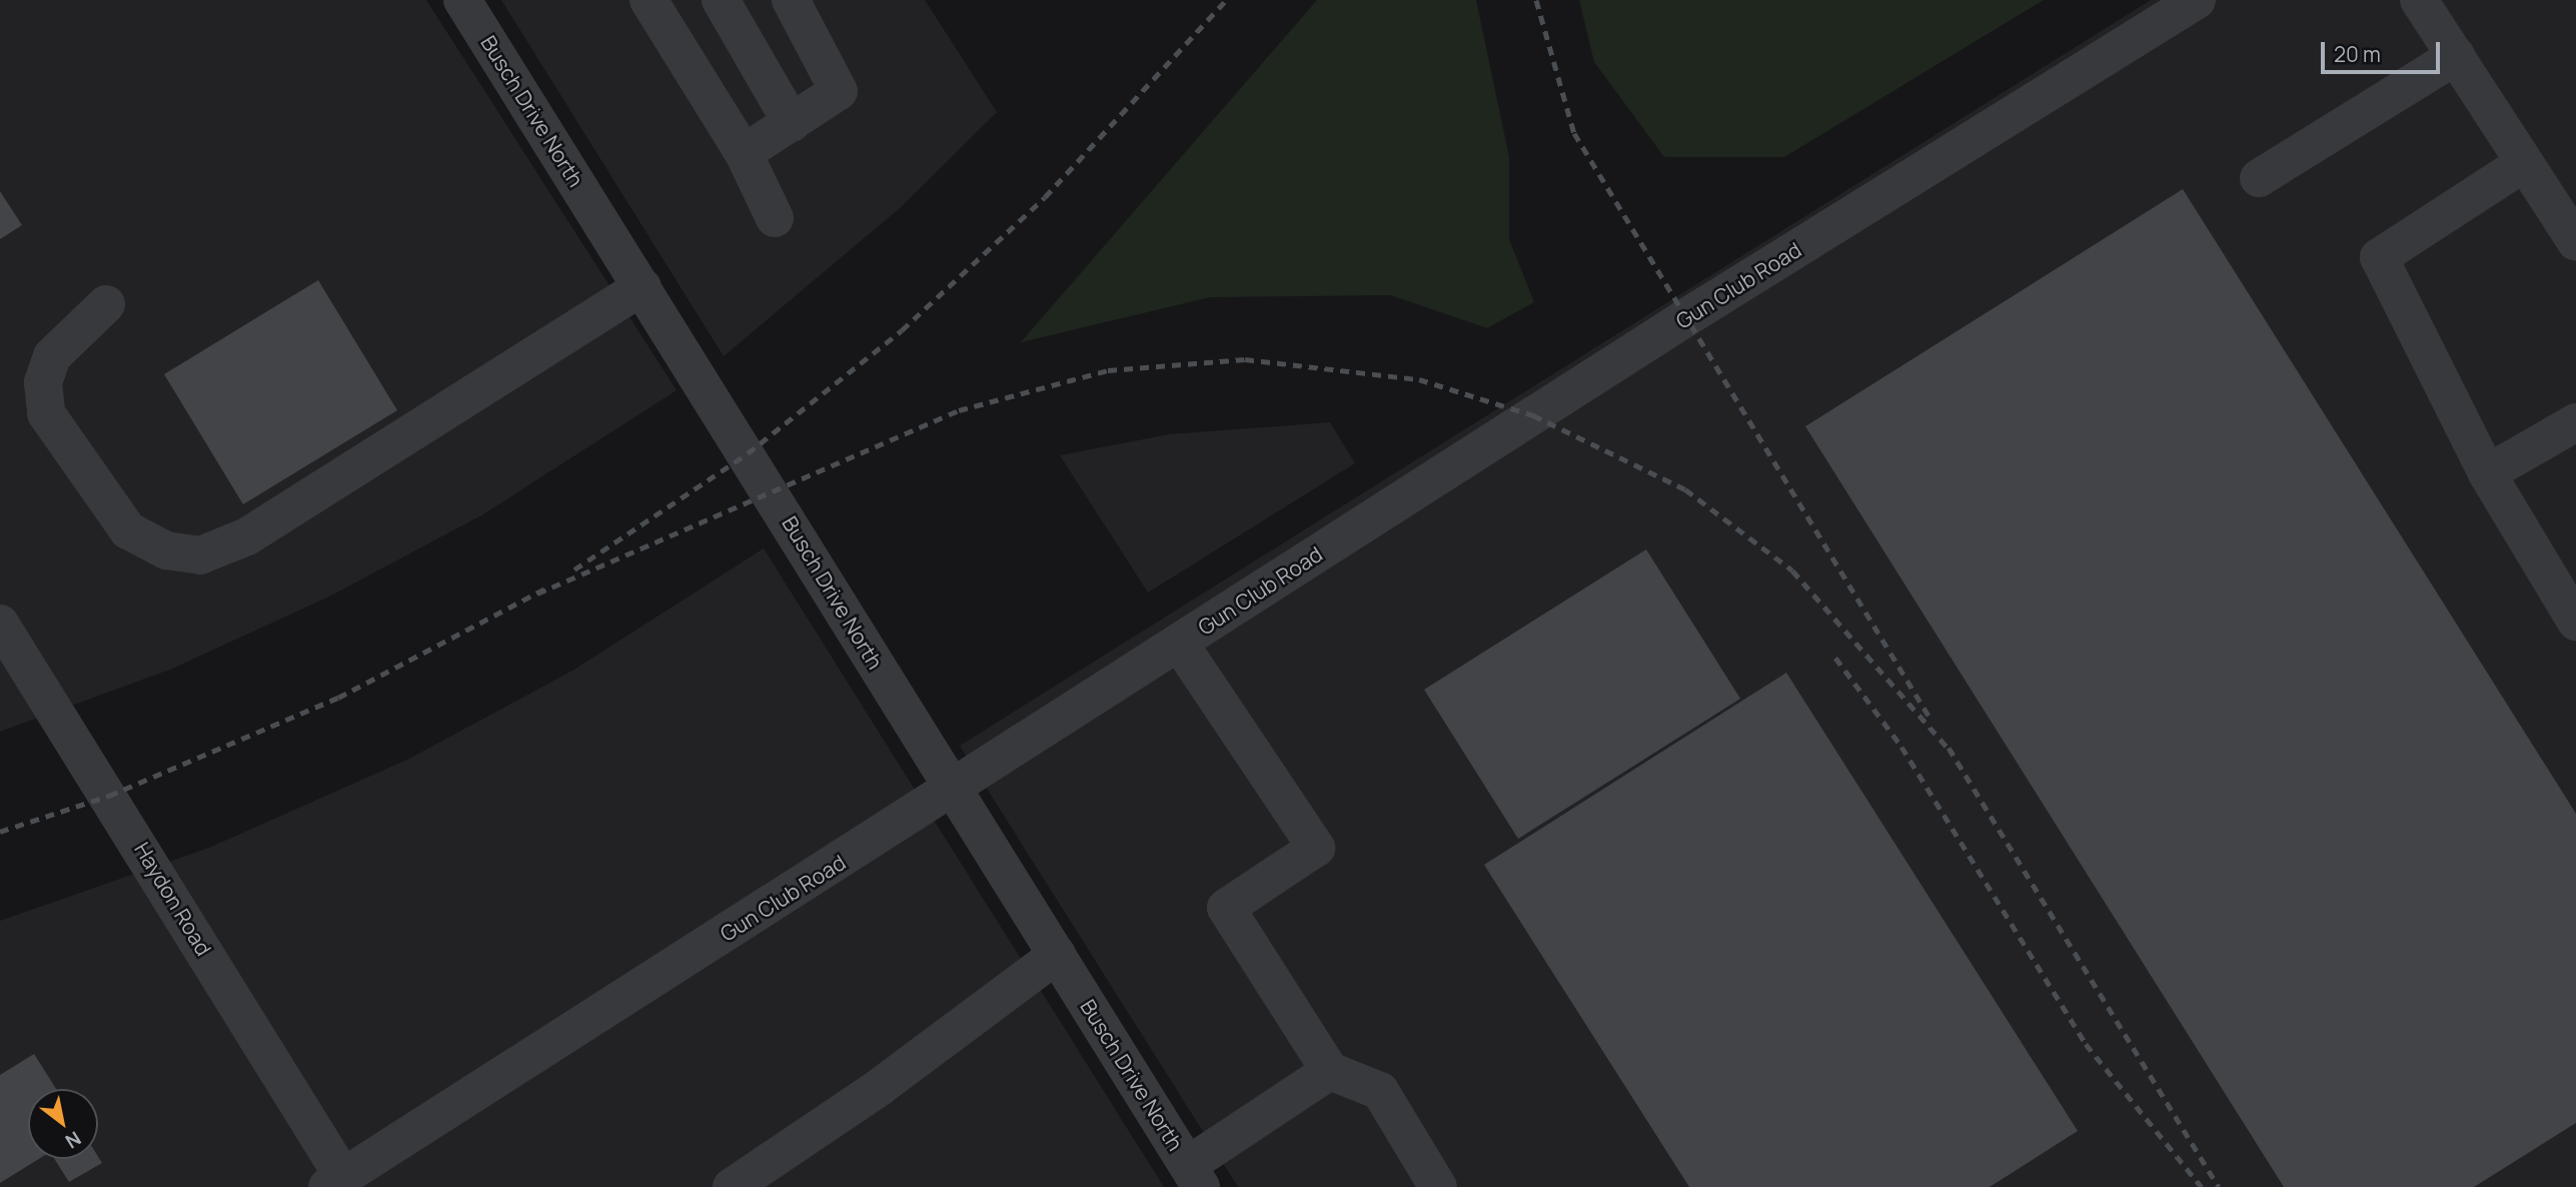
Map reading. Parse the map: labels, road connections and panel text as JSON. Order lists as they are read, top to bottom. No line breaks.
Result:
{"streets":{"street":["Busch Drive North","Gun Club Road","Haydon Road"]},"crossings":[["Busch Drive North","Gun Club Road"],["Gun Club Road","Haydon Road"]],"scale_bar":"20 m","north":"bottom right"}
